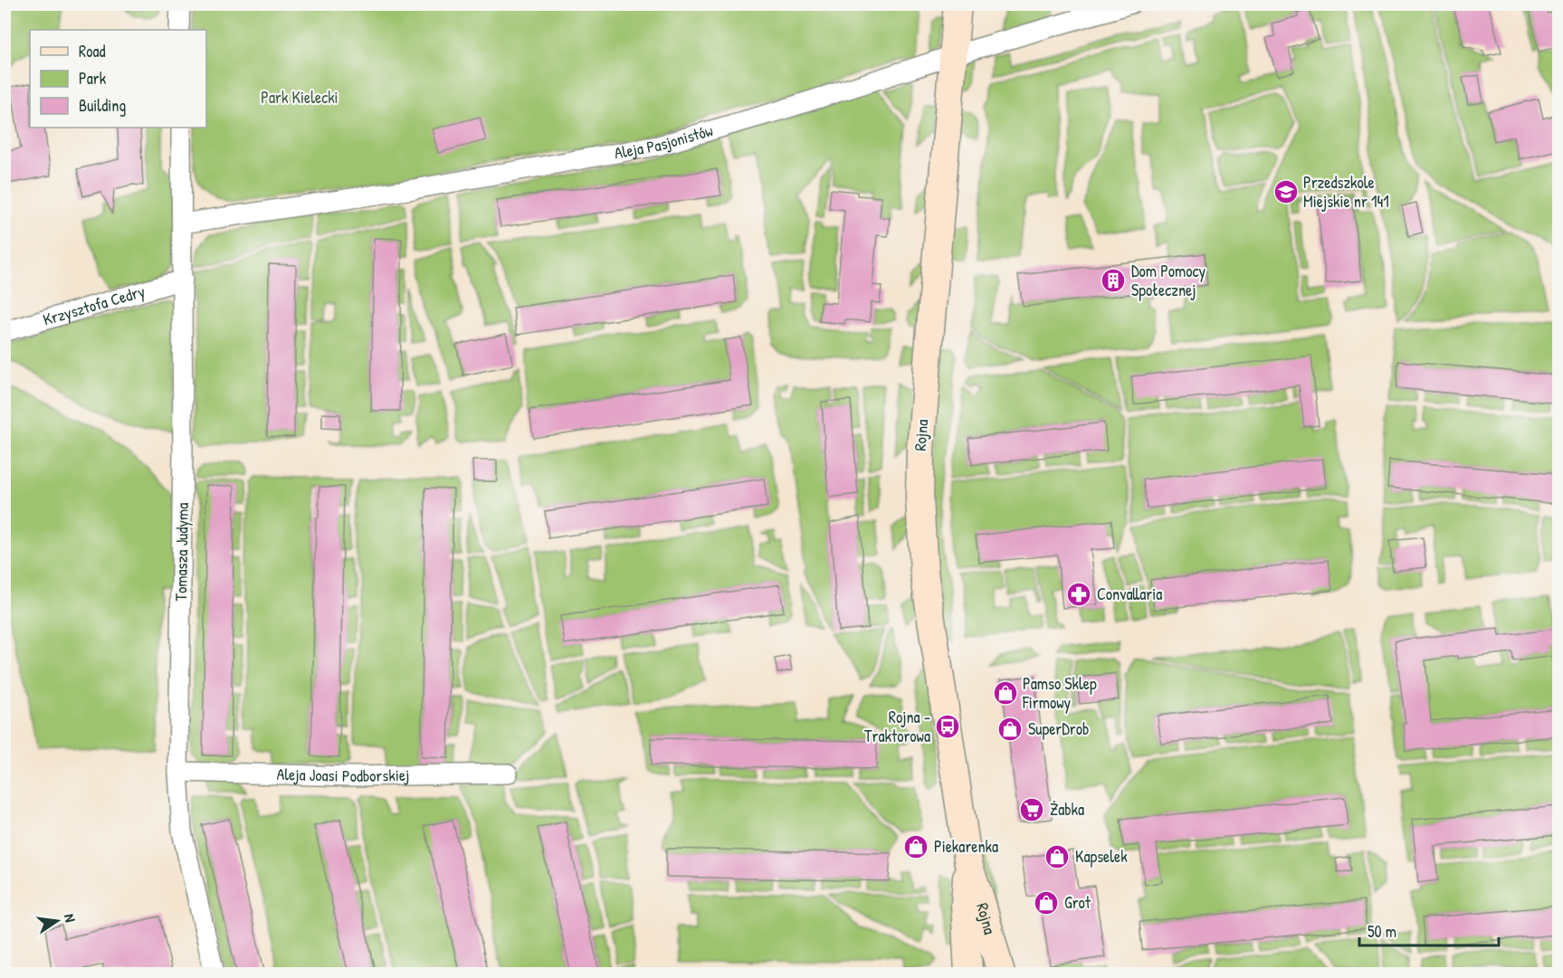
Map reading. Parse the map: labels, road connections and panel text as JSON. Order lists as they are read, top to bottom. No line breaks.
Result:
{"streets":{"street":["Aleja Pasjonistów","Krzysztofa Cedry","Rojna","Tomasza Judyma","Aleja Joasi Podborskiej"]},"crossings":[["Aleja Pasjonistów","Rojna"],["Aleja Pasjonistów","Tomasza Judyma"],["Krzysztofa Cedry","Tomasza Judyma"],["Tomasza Judyma","Aleja Joasi Podborskiej"]],"parks":["Park Kielecki"],"places":{"school or university":["Przedszkole Miejskie nr 141"],"building":["Dom Pomocy Społecznej"],"pharmacy":["Convallaria"],"shop":["Pamso Sklep Firmowy","SuperDrob","Piekarenka","Kapselek","Grot"],"bus stop":["Rojna - Traktorowa"],"supermarket":["Żabka"]},"legend":["Road","Park","Building"],"scale_bar":"50 m","north":"right"}
